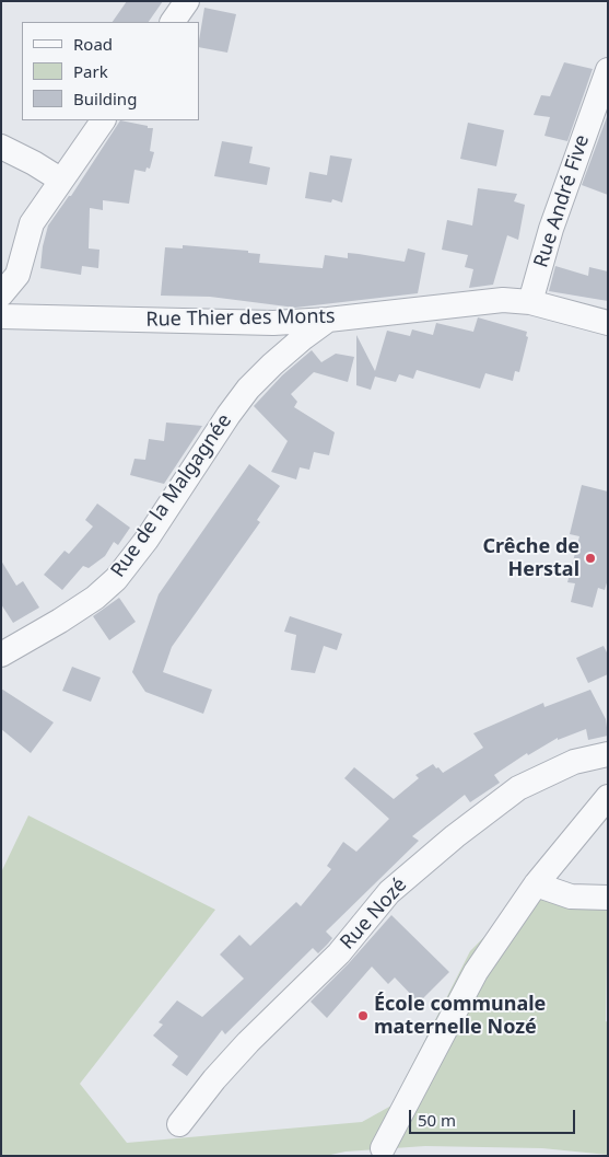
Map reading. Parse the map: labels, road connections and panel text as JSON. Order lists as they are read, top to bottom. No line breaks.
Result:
{"streets":{"street":["Rue André Five","Rue Thier des Monts","Rue de la Malgagnée","Rue Nozé"]},"crossings":[["Rue André Five","Rue Thier des Monts"],["Rue Thier des Monts","Rue de la Malgagnée"]],"places":["Crêche de Herstal","École communale maternelle Nozé"],"legend":["Road","Park","Building"],"scale_bar":"50 m"}
